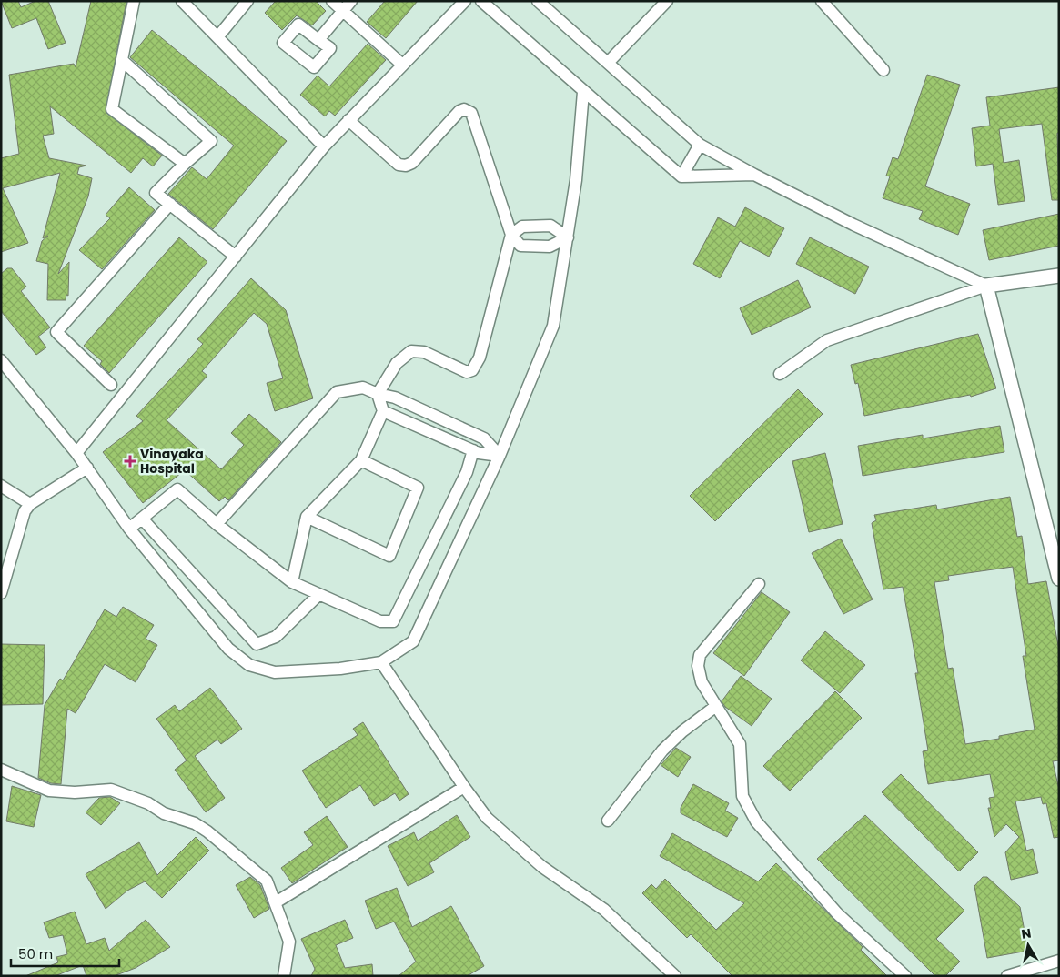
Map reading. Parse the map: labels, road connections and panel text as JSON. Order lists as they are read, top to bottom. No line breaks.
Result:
{"places":{"health":["Vinayaka Hospital"]},"scale_bar":"50 m","north":"top"}
